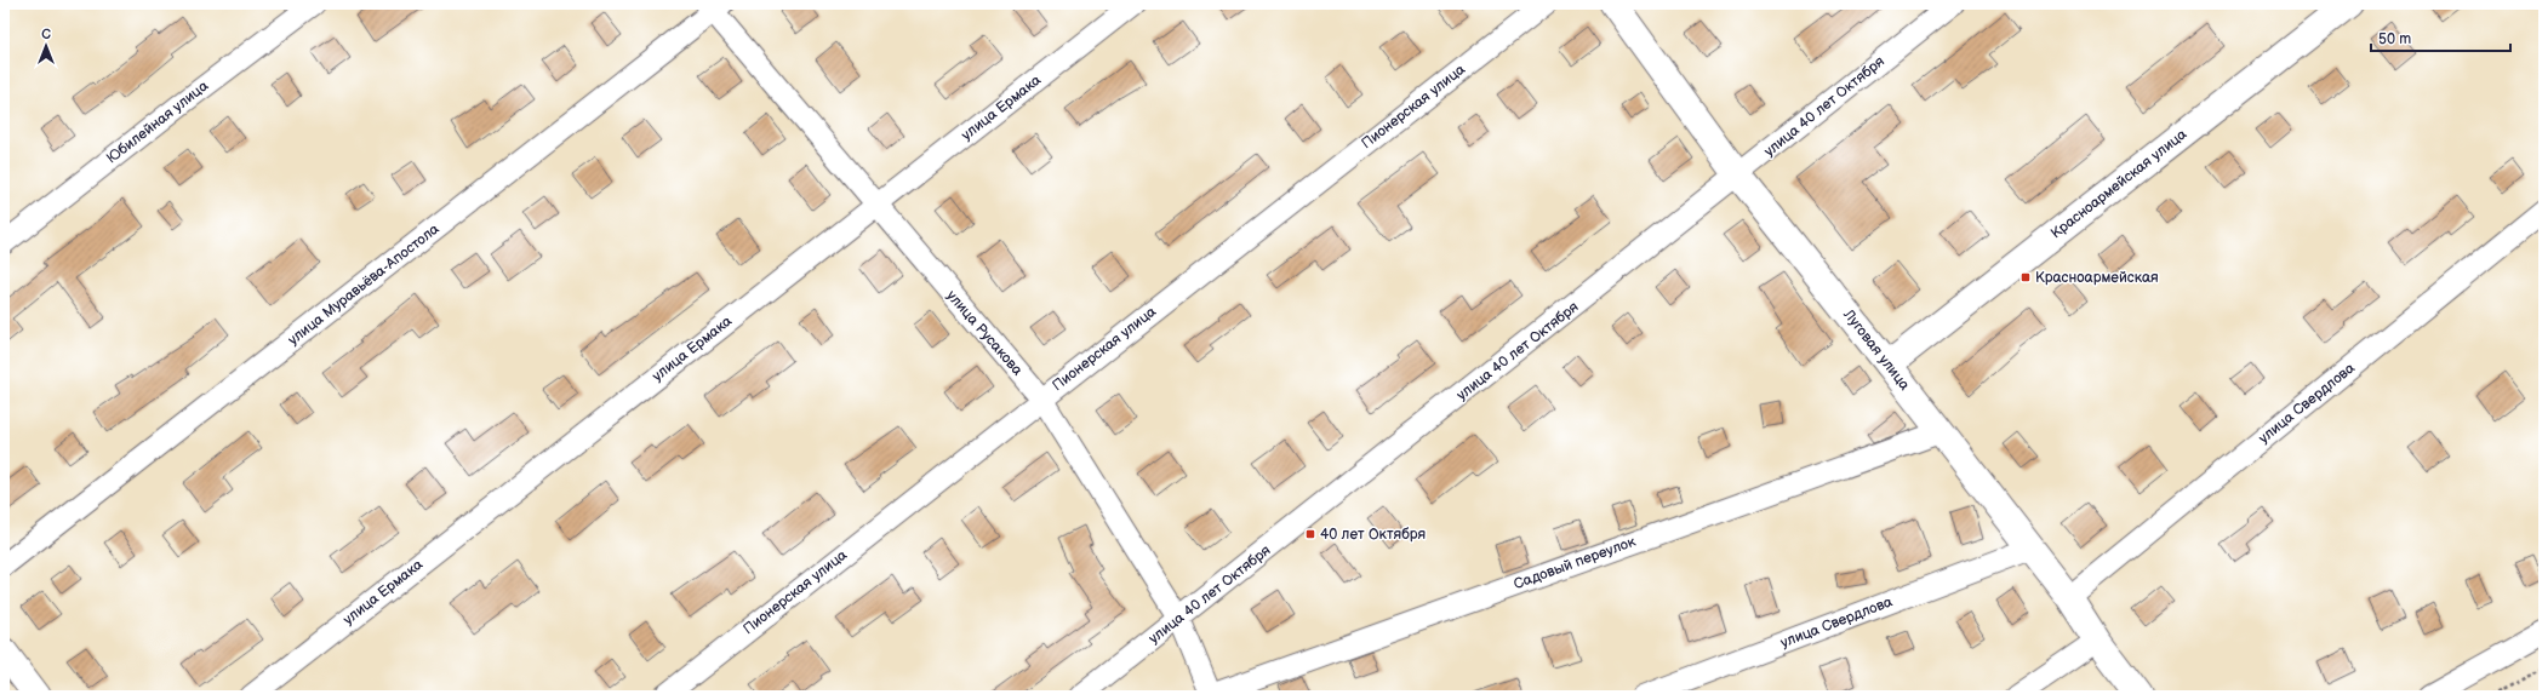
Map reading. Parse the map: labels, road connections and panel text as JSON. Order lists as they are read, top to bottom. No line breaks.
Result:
{"streets":{"main road":["Красноармейская улица","Луговая улица"],"street":["Пионерская улица","улица 40 лет Октября","улица Ермака","Юбилейная улица","улица Муравьёва-Апостола","улица Русакова","улица Свердлова","Садовый переулок"]},"crossings":[["Пионерская улица","улица Русакова"],["улица 40 лет Октября","улица Русакова"],["улица 40 лет Октября","Луговая улица"],["улица Ермака","улица Русакова"],["Красноармейская улица","Луговая улица"],["улица Муравьёва-Апостола","улица Русакова"],["улица Русакова","Садовый переулок"],["Луговая улица","улица Свердлова"],["Луговая улица","Садовый переулок"]],"places":{"transit":["Красноармейская","40 лет Октября"]},"scale_bar":"50 m","north":"top"}
